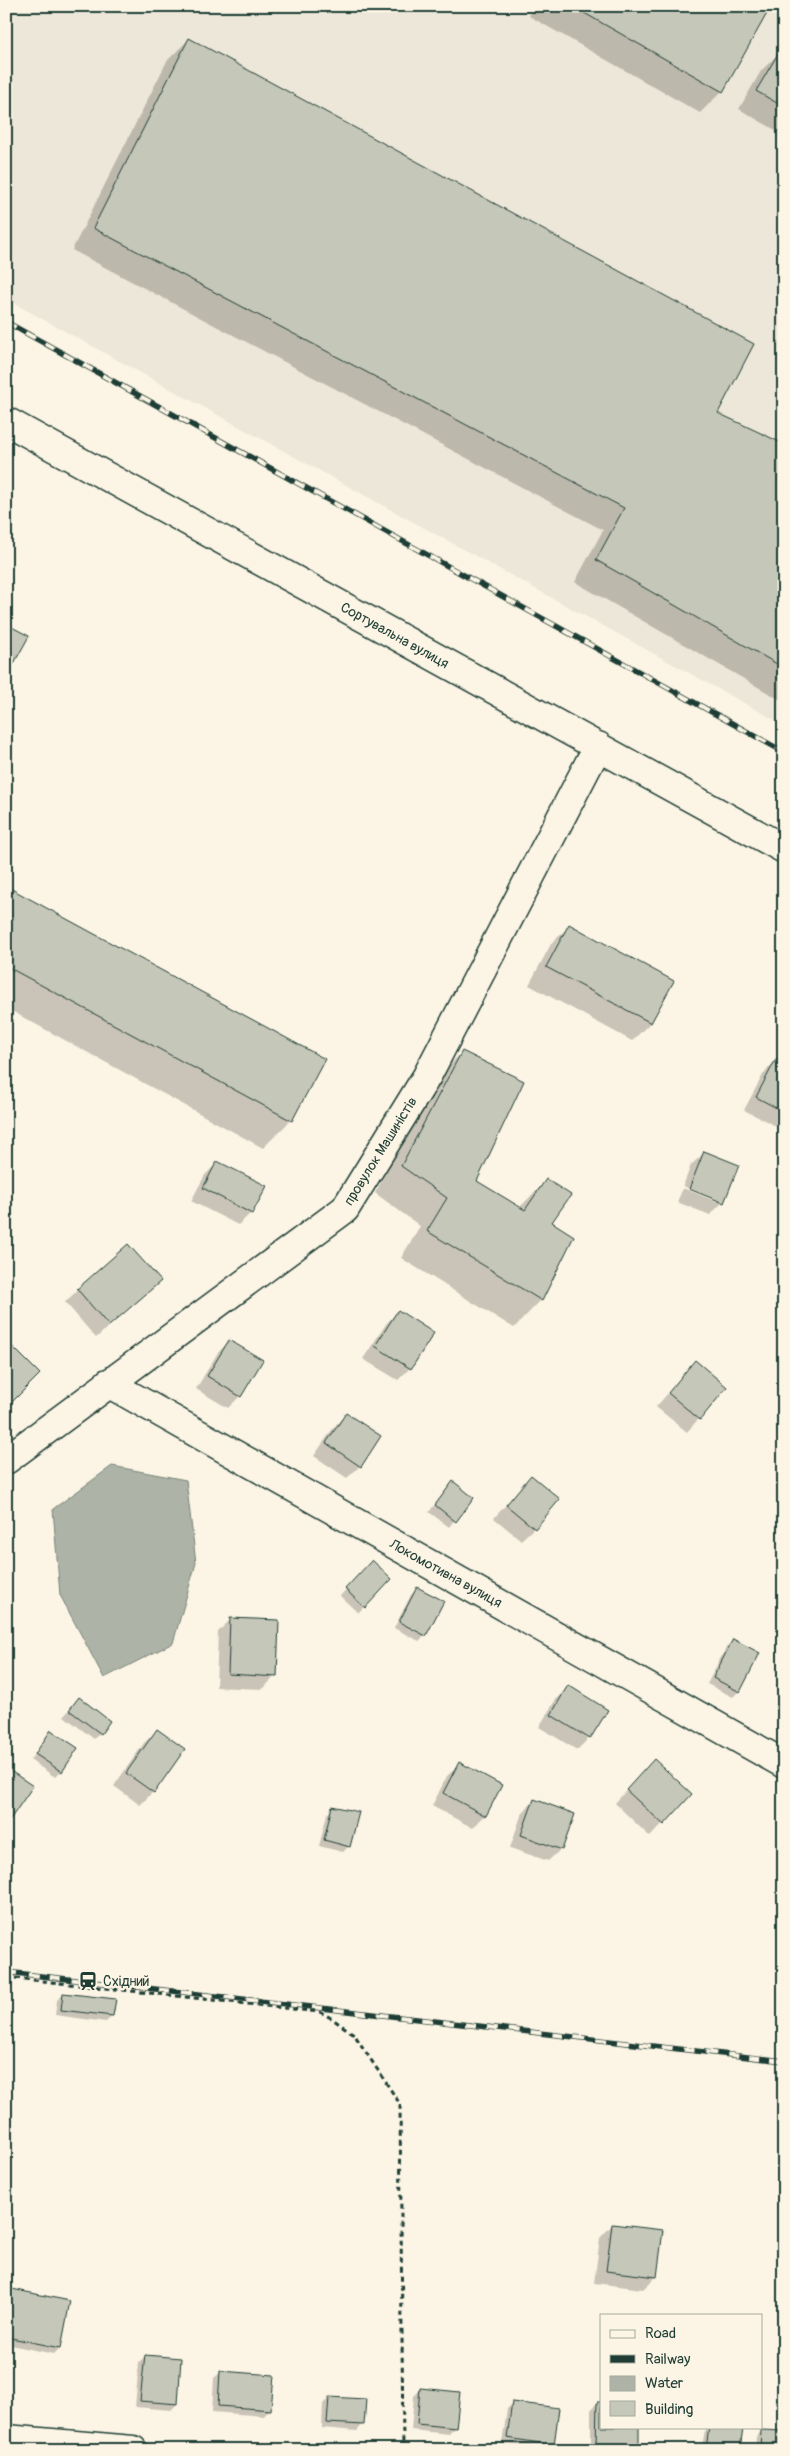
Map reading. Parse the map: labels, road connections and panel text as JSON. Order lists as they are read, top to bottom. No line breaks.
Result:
{"streets":{"street":["Сортувальна вулиця","провулок Машиністів","Локомотивна вулиця"]},"crossings":[["Сортувальна вулиця","провулок Машиністів"],["провулок Машиністів","Локомотивна вулиця"]],"places":{"station":["Східний"]},"legend":["Road","Railway","Water","Building"]}
